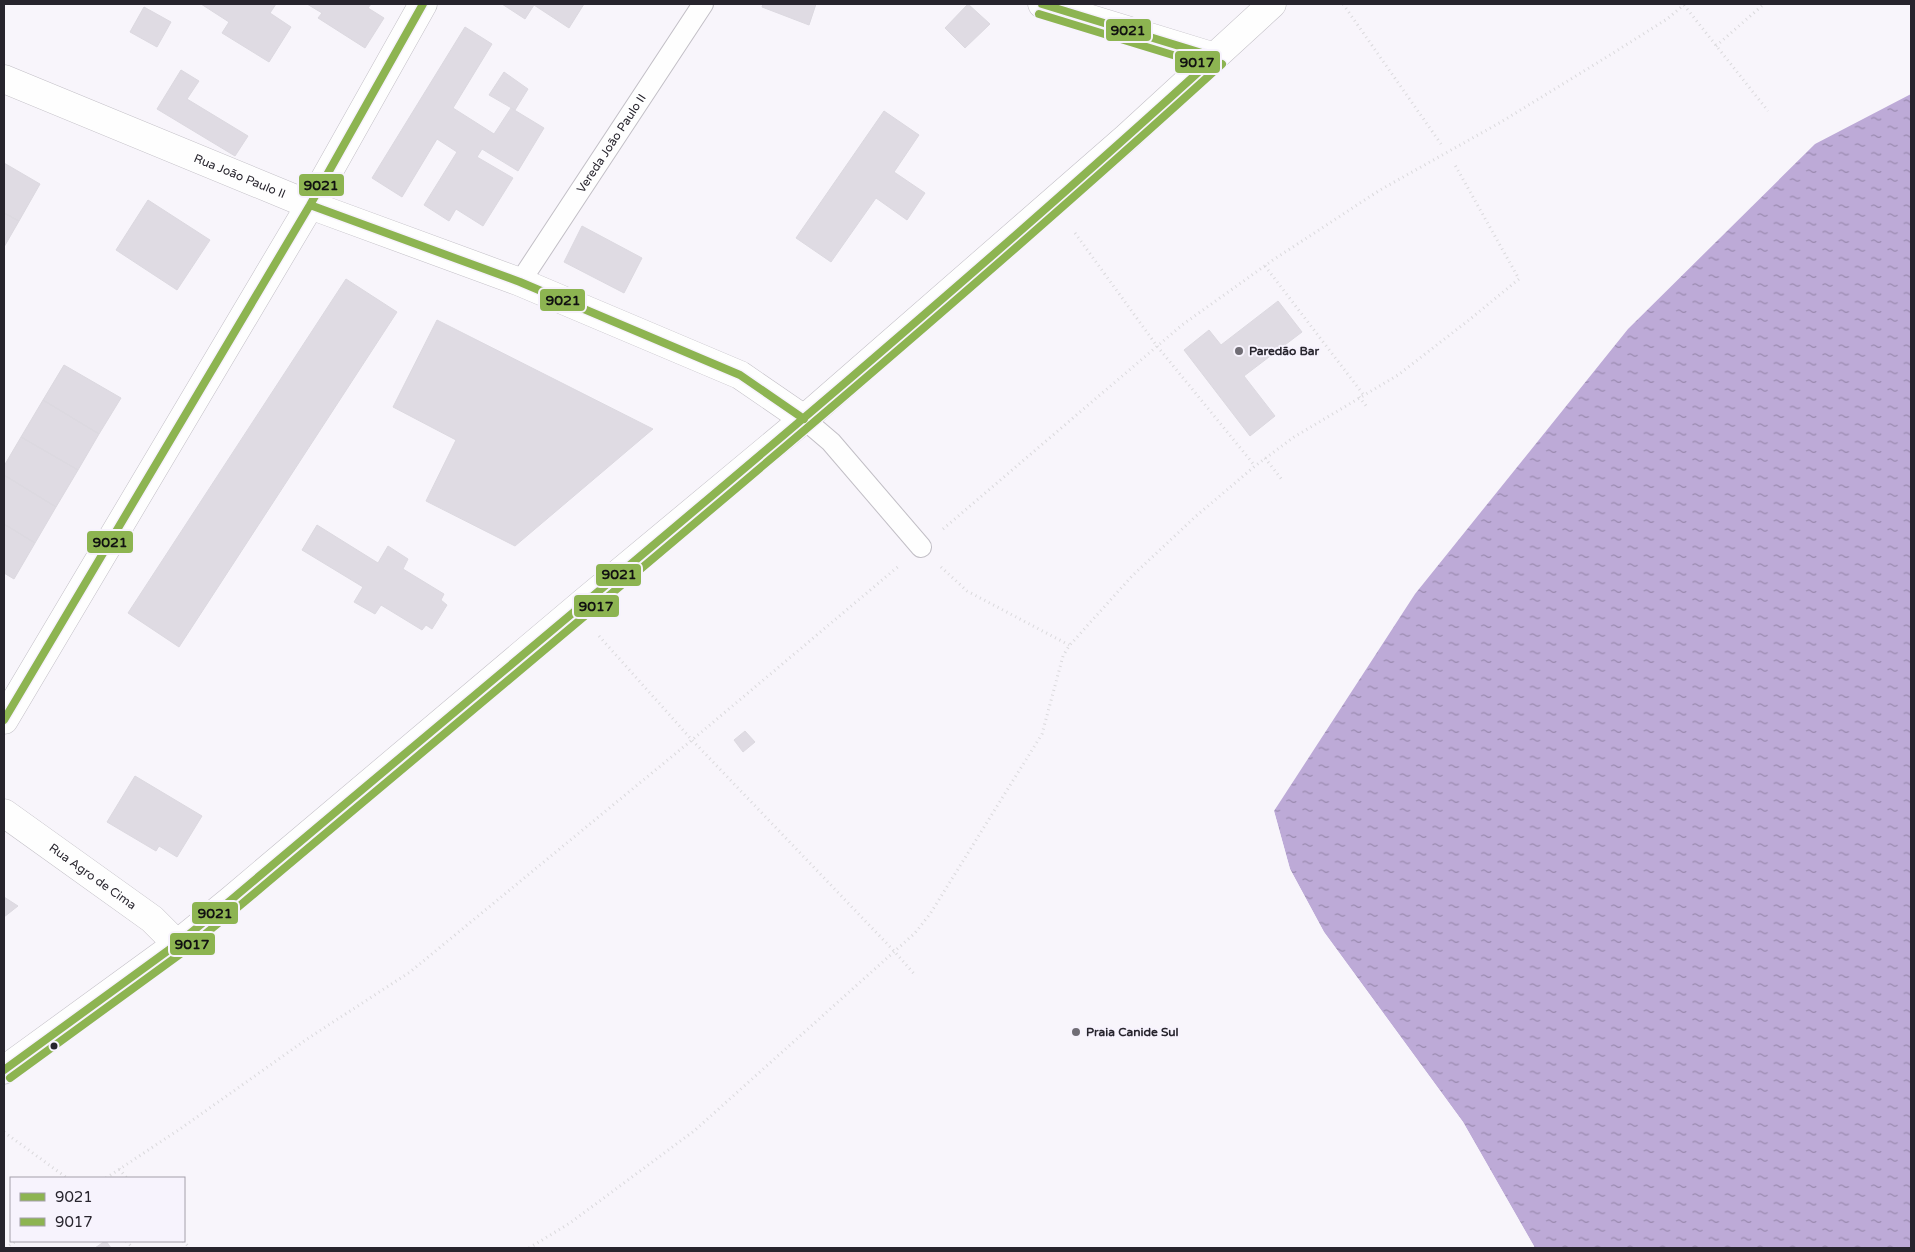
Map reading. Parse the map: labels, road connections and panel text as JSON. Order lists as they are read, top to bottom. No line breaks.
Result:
{"streets":{"street":["Rua João Paulo II","Rua Agro de Cima"],"lane":["Vereda João Paulo II"]},"crossings":[["Vereda João Paulo II","Rua João Paulo II"]],"places":["Paredão Bar","Praia Canide Sul"],"lines":["transit line 9021","transit line 9017"],"legend":["9021","9017"]}
